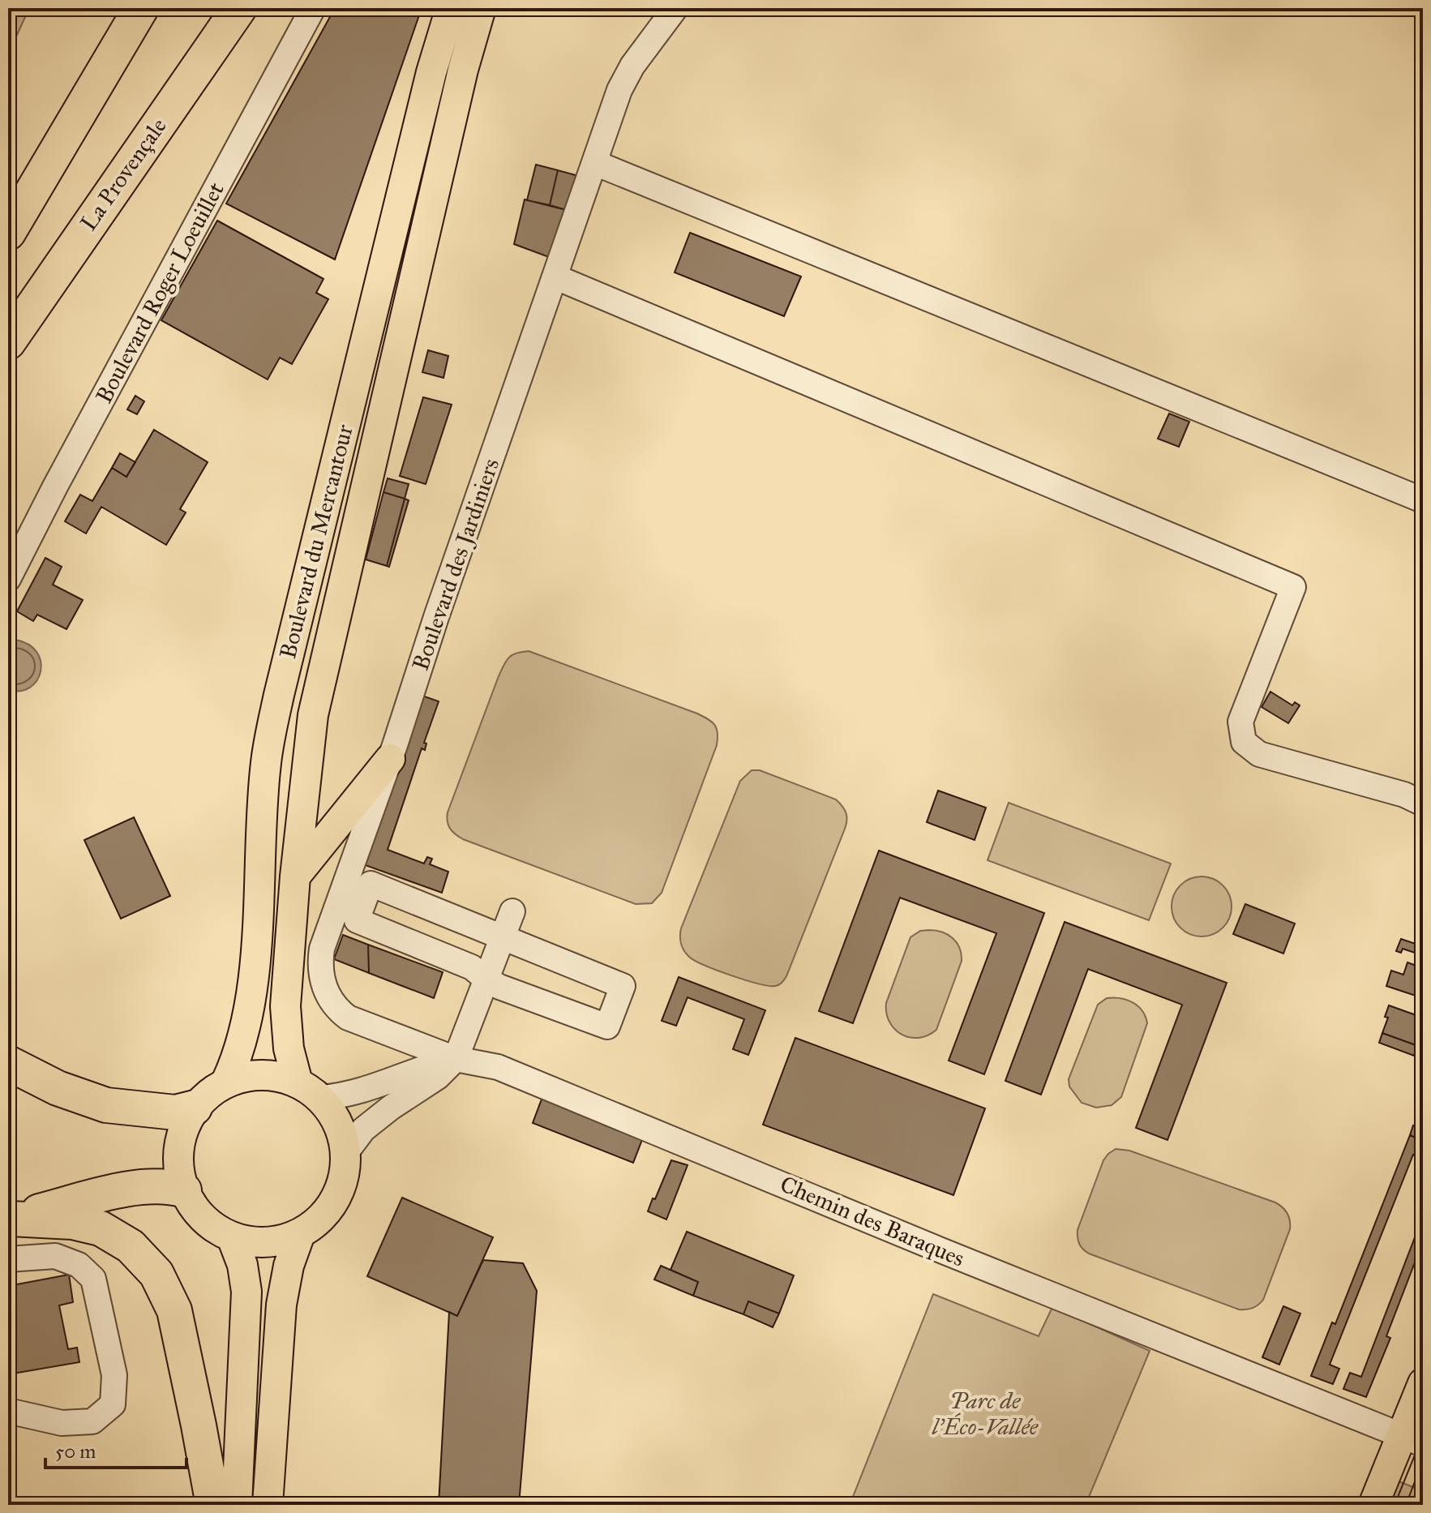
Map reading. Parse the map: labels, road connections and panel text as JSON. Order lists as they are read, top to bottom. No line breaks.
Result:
{"streets":{"highway":["La Provençale"],"main road":["Boulevard du Mercantour"],"street":["Boulevard Roger Loeuillet","Boulevard des Jardiniers","Chemin des Baraques"]},"crossings":[["Boulevard des Jardiniers","Chemin des Baraques"]],"parks":["Parc de l'Éco-Vallée"],"scale_bar":"50 m"}
